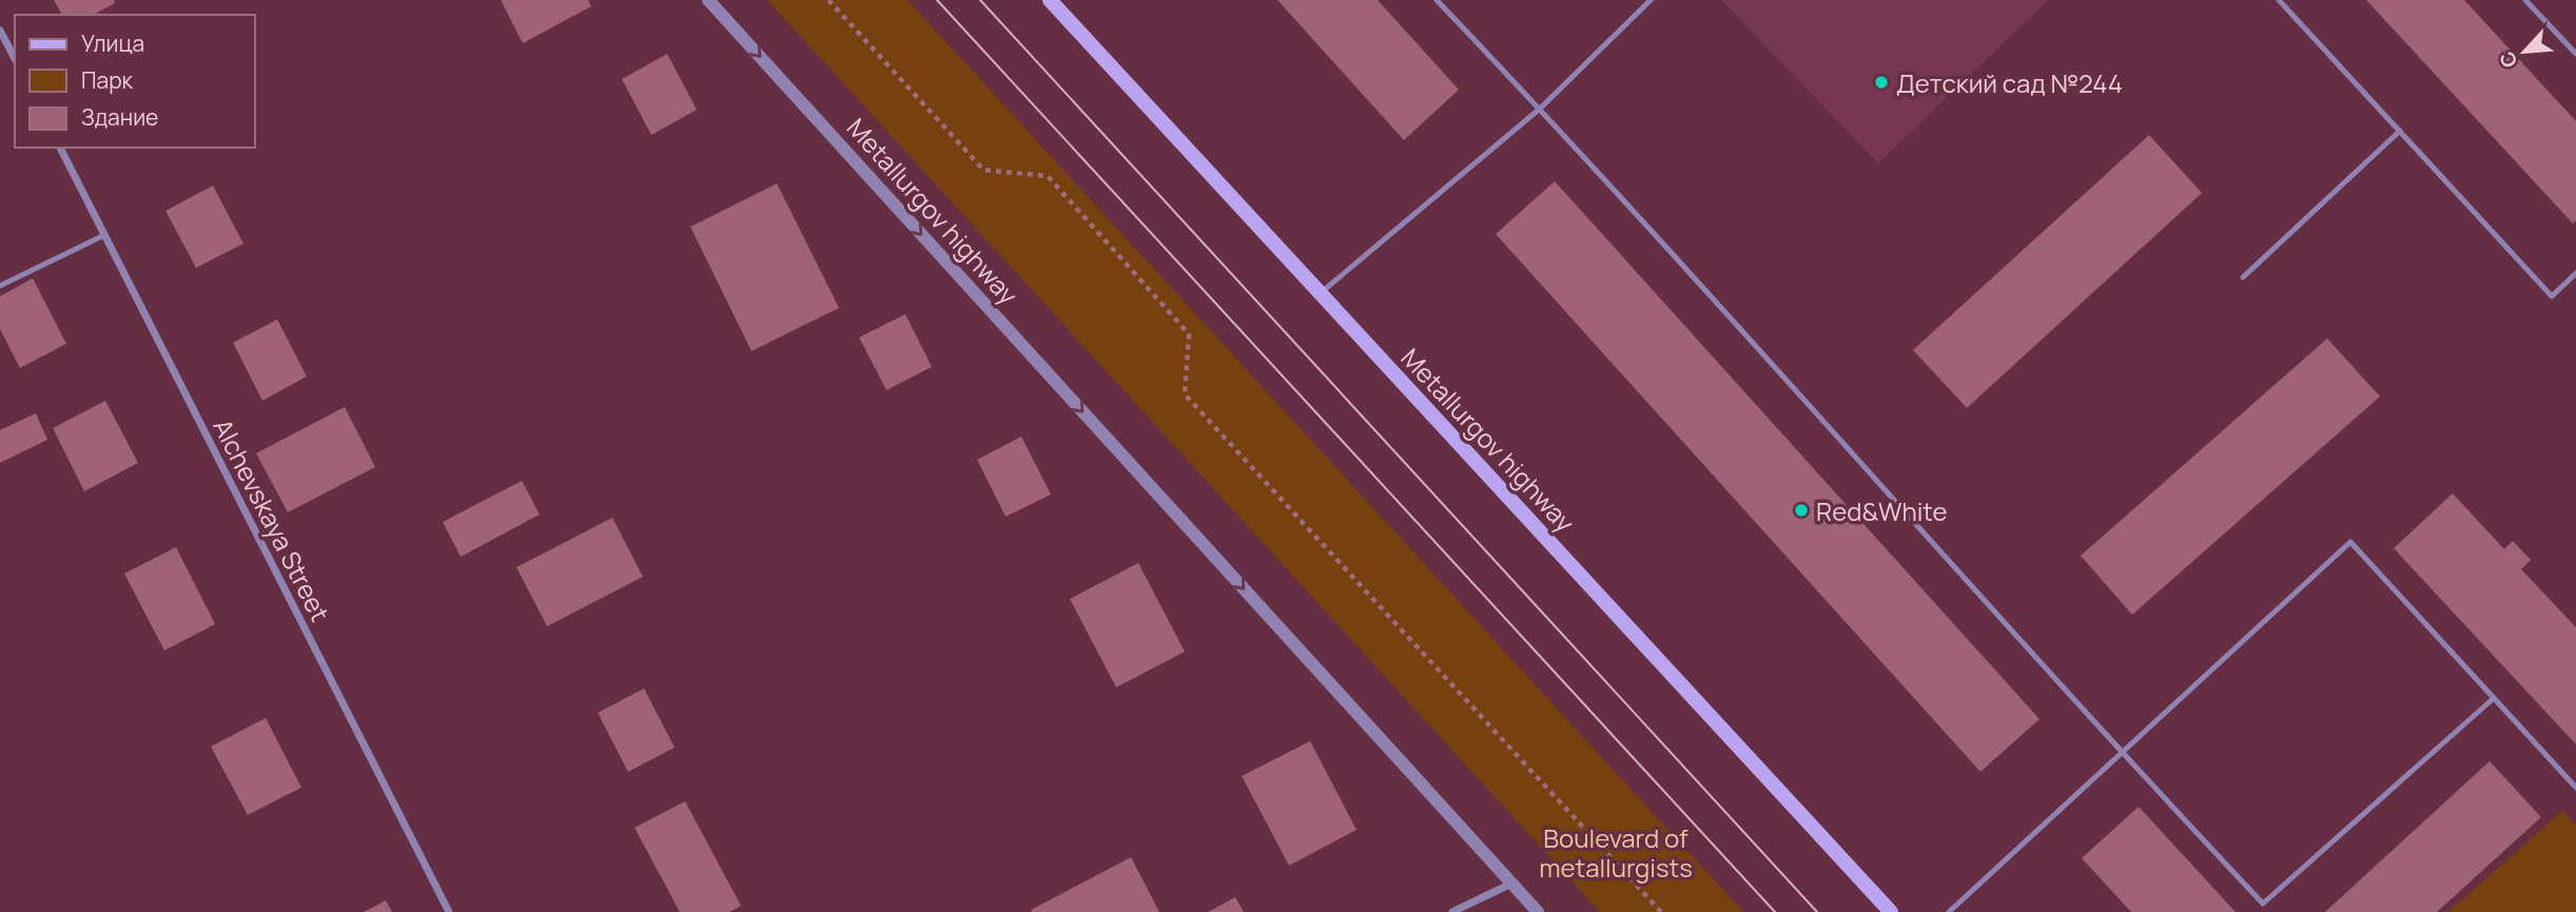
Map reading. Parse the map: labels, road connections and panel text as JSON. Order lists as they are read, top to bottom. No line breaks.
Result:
{"streets":{"main road":["Metallurgov highway"],"street":["Alchevskaya Street"]},"one_way":["Metallurgov highway"],"parks":["Boulevard of metallurgists"],"places":["Детский сад №244","Red&White"],"legend":["Улица","Парк","Здание"],"north":"bottom left"}
